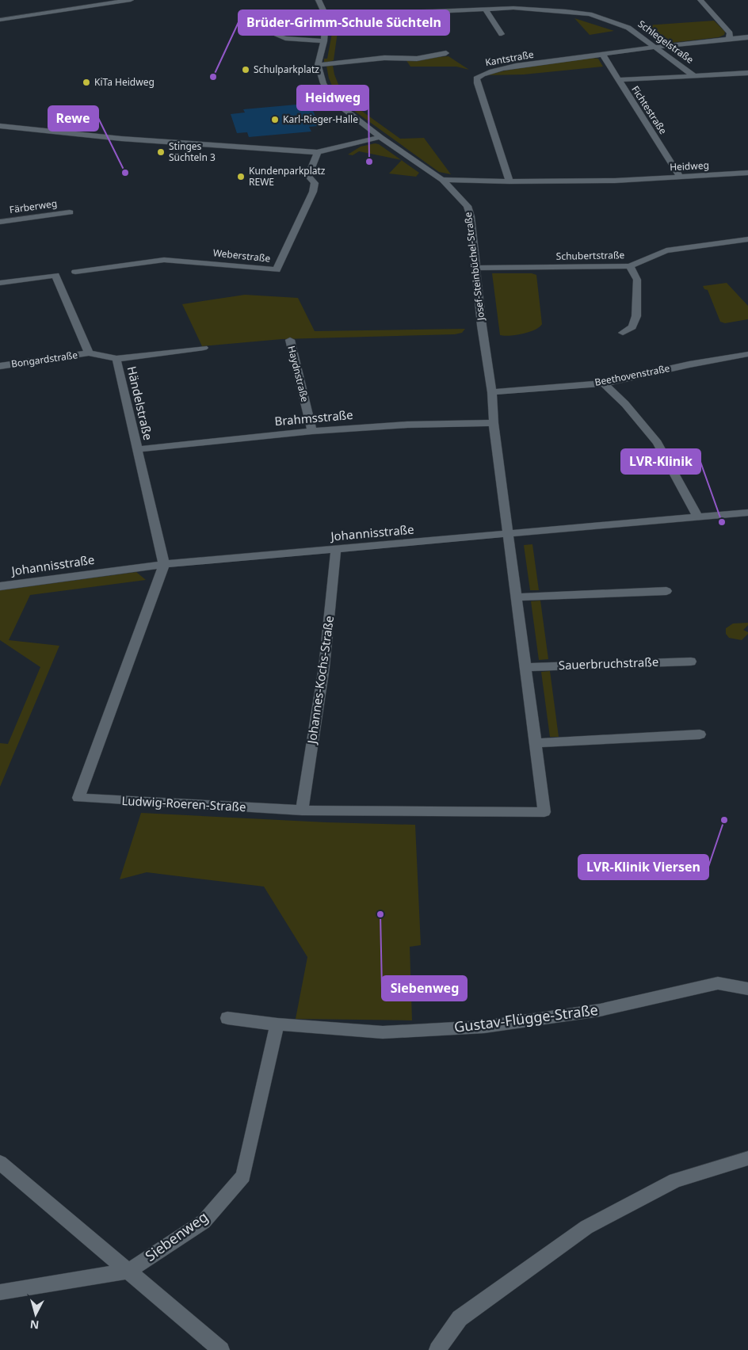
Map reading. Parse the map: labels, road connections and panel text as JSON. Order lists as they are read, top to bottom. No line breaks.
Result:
{"streets":{"street":["Schlegelstraße","Kantstraße","Fichtestraße","Heidweg","Färberweg","Weberstraße","Schubertstraße","Josef-Steinbüchel-Straße","Bongardstraße","Haydnstraße","Beethovenstraße","Händelstraße","Brahmsstraße","Johannisstraße","Sauerbruchstraße","Johannes-Kochs-Straße","Ludwig-Roeren-Straße","Gustav-Flügge-Straße","Siebenweg"]},"crossings":[["Schlegelstraße","Kantstraße"],["Kantstraße","Fichtestraße"],["Kantstraße","Heidweg"],["Fichtestraße","Heidweg"],["Heidweg","Josef-Steinbüchel-Straße"],["Schubertstraße","Josef-Steinbüchel-Straße"],["Josef-Steinbüchel-Straße","Beethovenstraße"],["Josef-Steinbüchel-Straße","Brahmsstraße"],["Josef-Steinbüchel-Straße","Johannisstraße"],["Bongardstraße","Händelstraße"],["Haydnstraße","Brahmsstraße"],["Händelstraße","Brahmsstraße"],["Händelstraße","Johannisstraße"],["Händelstraße","Ludwig-Roeren-Straße"],["Johannisstraße","Johannes-Kochs-Straße"],["Johannisstraße","Ludwig-Roeren-Straße"],["Johannes-Kochs-Straße","Ludwig-Roeren-Straße"],["Gustav-Flügge-Straße","Siebenweg"]],"places":["Schulparkplatz","Brüder-Grimm-Schule Süchteln","KiTa Heidweg","Karl-Rieger-Halle","Stinges Süchteln 3","Heidweg","Rewe","Kundenparkplatz REWE","LVR-Klinik","LVR-Klinik Viersen","Siebenweg"],"north":"bottom"}
